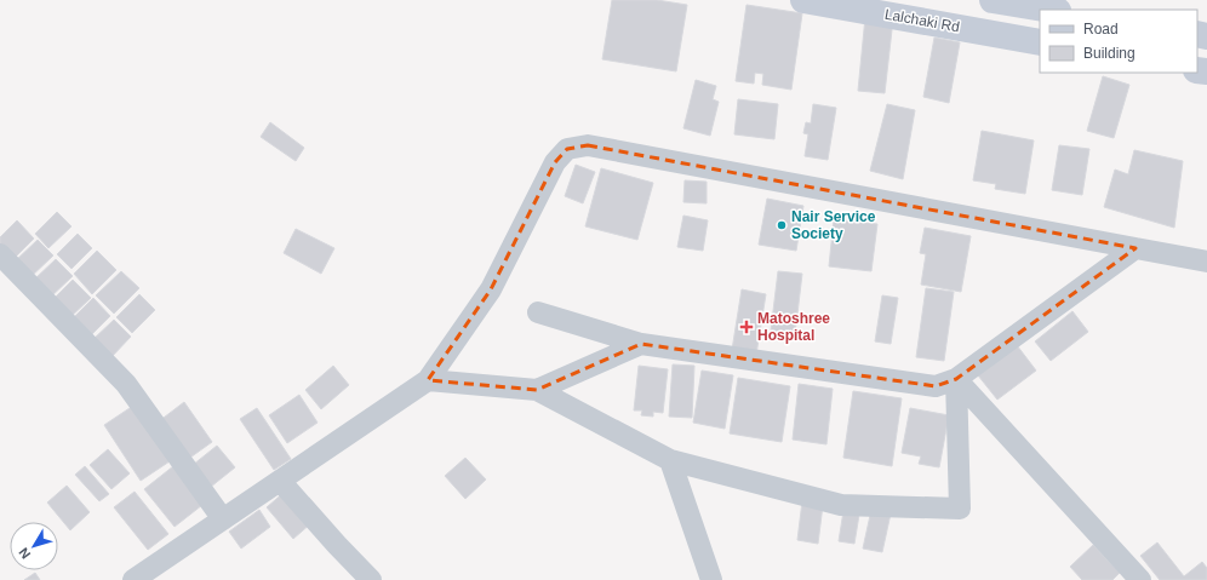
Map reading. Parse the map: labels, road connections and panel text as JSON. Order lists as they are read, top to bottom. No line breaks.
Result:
{"streets":{"main road":["Lalchaki Rd"]},"places":{"other":["Nair Service Society"],"health":["Matoshree Hospital"]},"legend":["Road","Building"],"north":"bottom left"}
